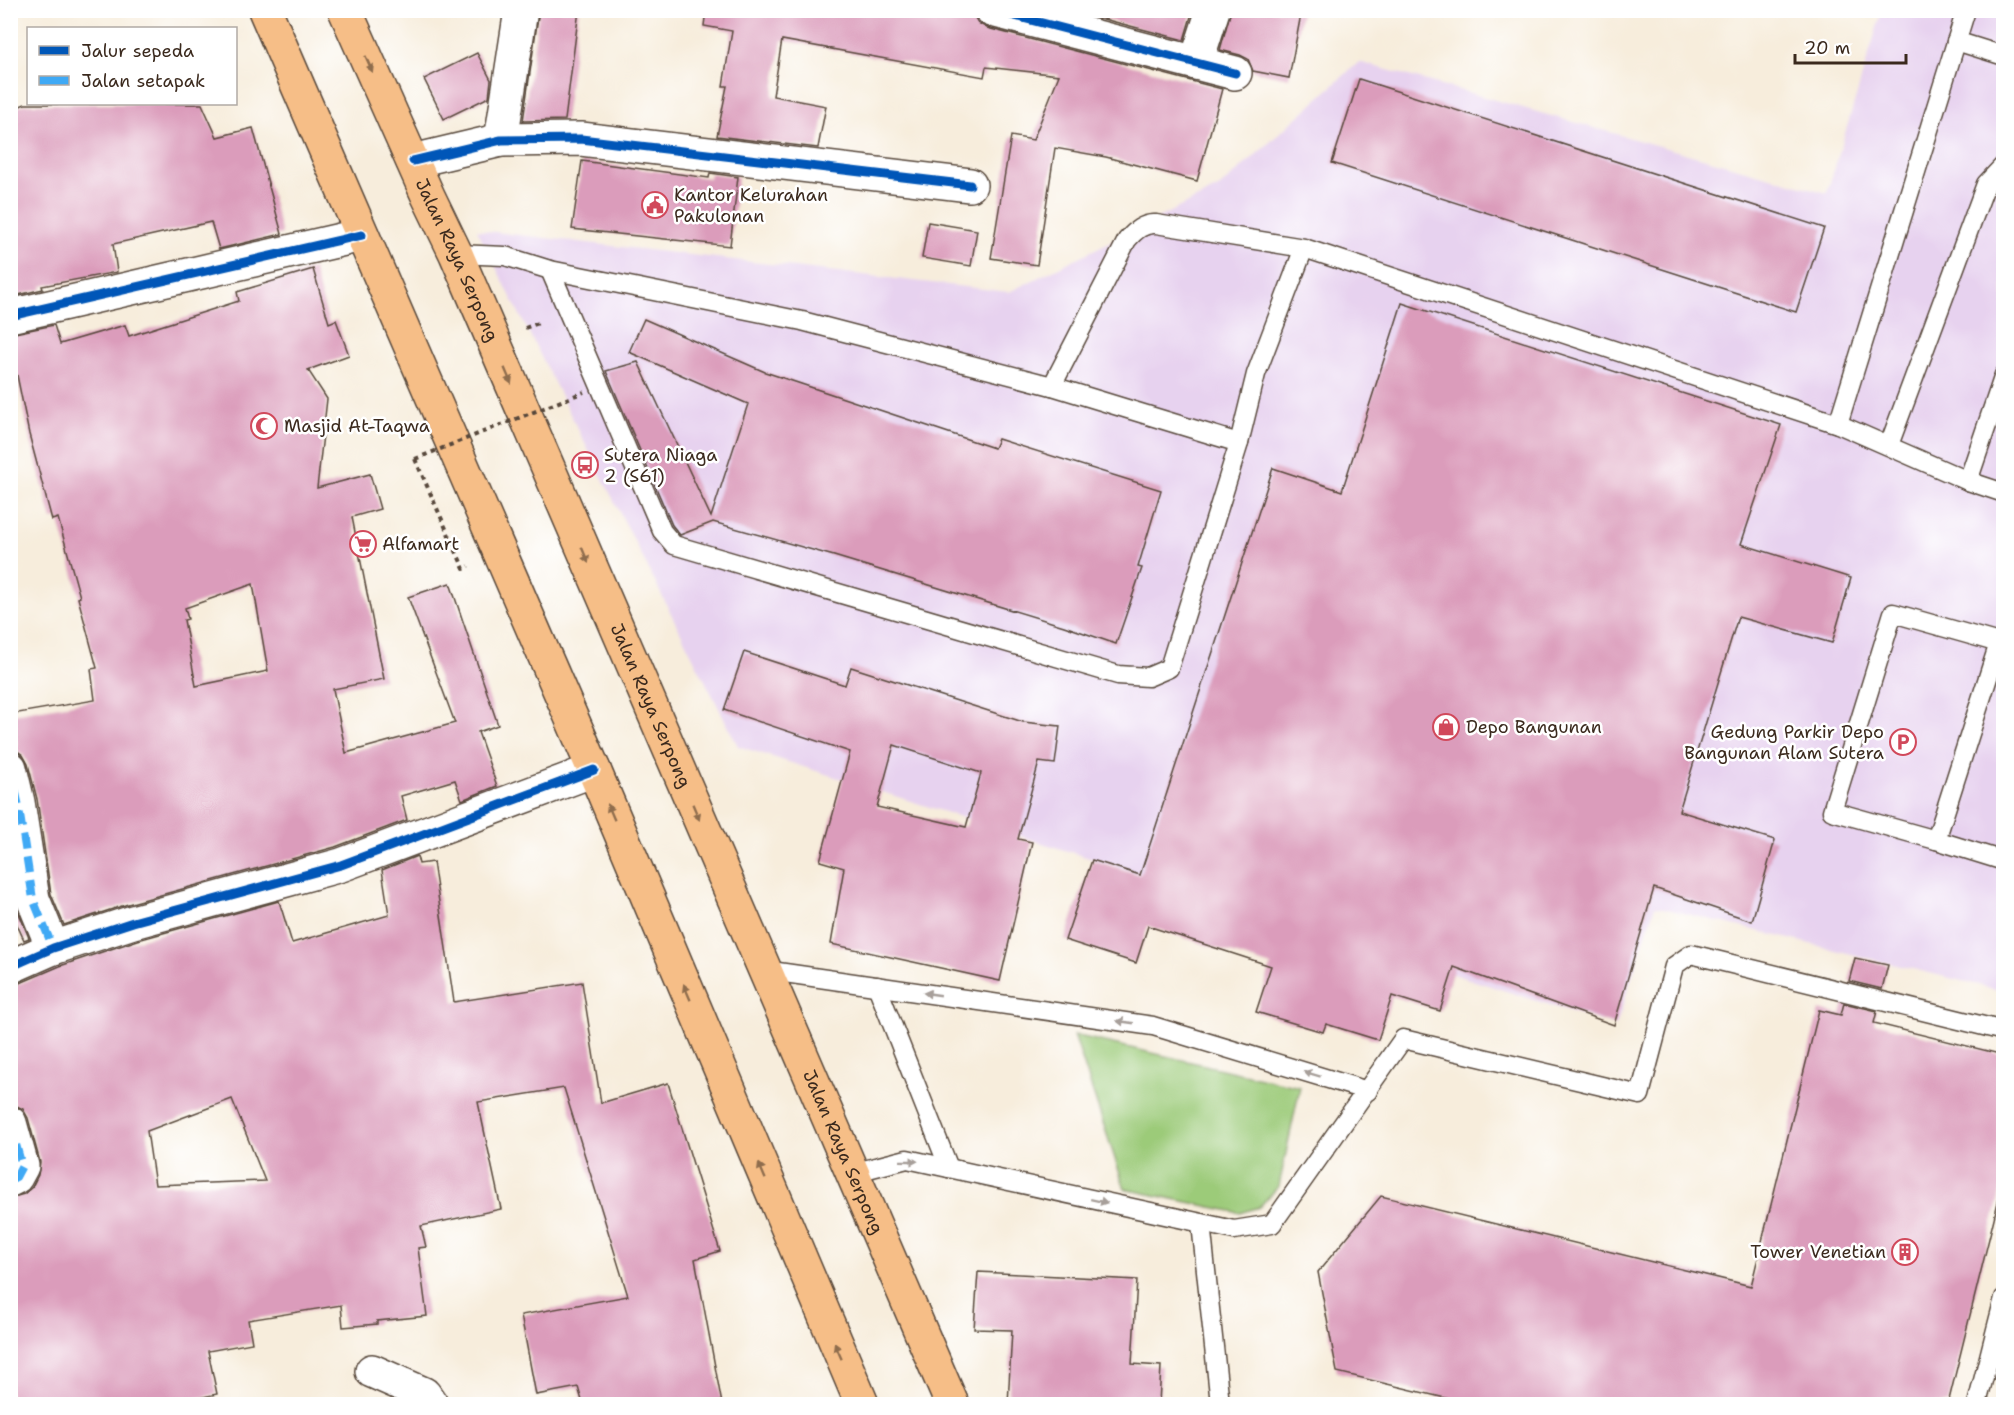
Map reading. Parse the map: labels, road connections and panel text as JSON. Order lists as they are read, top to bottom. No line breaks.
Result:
{"streets":{"main road":["Jalan Raya Serpong"]},"places":{"public building":["Kantor Kelurahan Pakulonan"],"mosque":["Masjid At-Taqwa"],"bus stop":["Sutera Niaga 2 (S61)"],"supermarket":["Alfamart"],"shop":["Depo Bangunan"],"parking":["Gedung Parkir Depo Bangunan Alam Sutera"],"building":["Tower Venetian"]},"legend":["Jalur sepeda","Jalan setapak"],"scale_bar":"20 m"}
